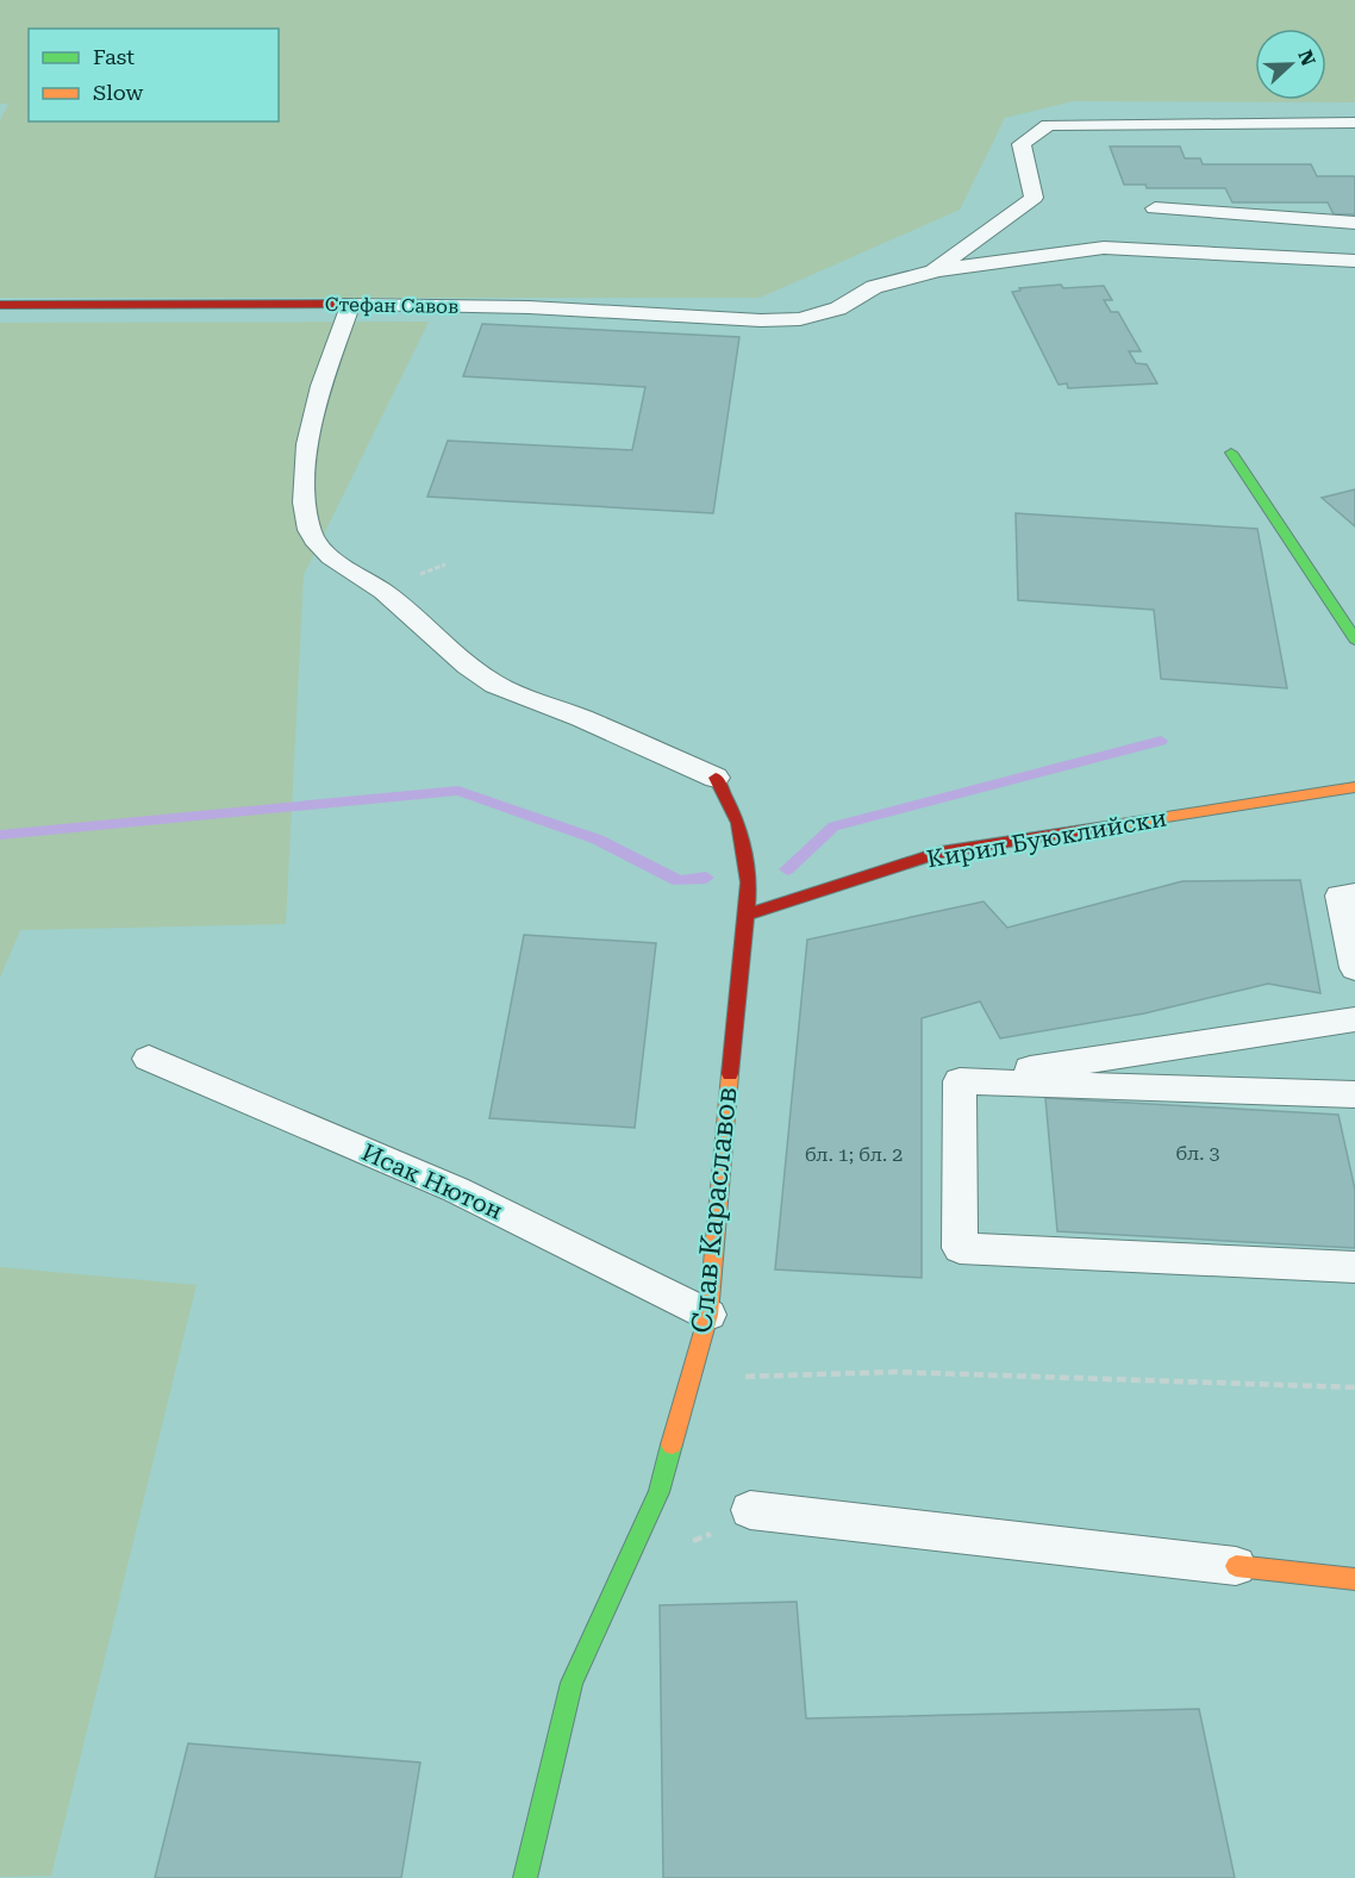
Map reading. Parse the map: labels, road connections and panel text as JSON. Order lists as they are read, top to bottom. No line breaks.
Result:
{"streets":{"street":["Стефан Савов","Кирил Буюклийски","Слав Караславов"],"lane":["Исак Нютон"]},"crossings":[["Кирил Буюклийски","Слав Караславов"],["Исак Нютон","Слав Караславов"]],"house_numbers":["бл. 3","бл. 1; бл. 2"],"legend":["Fast","Slow"],"north":"right"}
